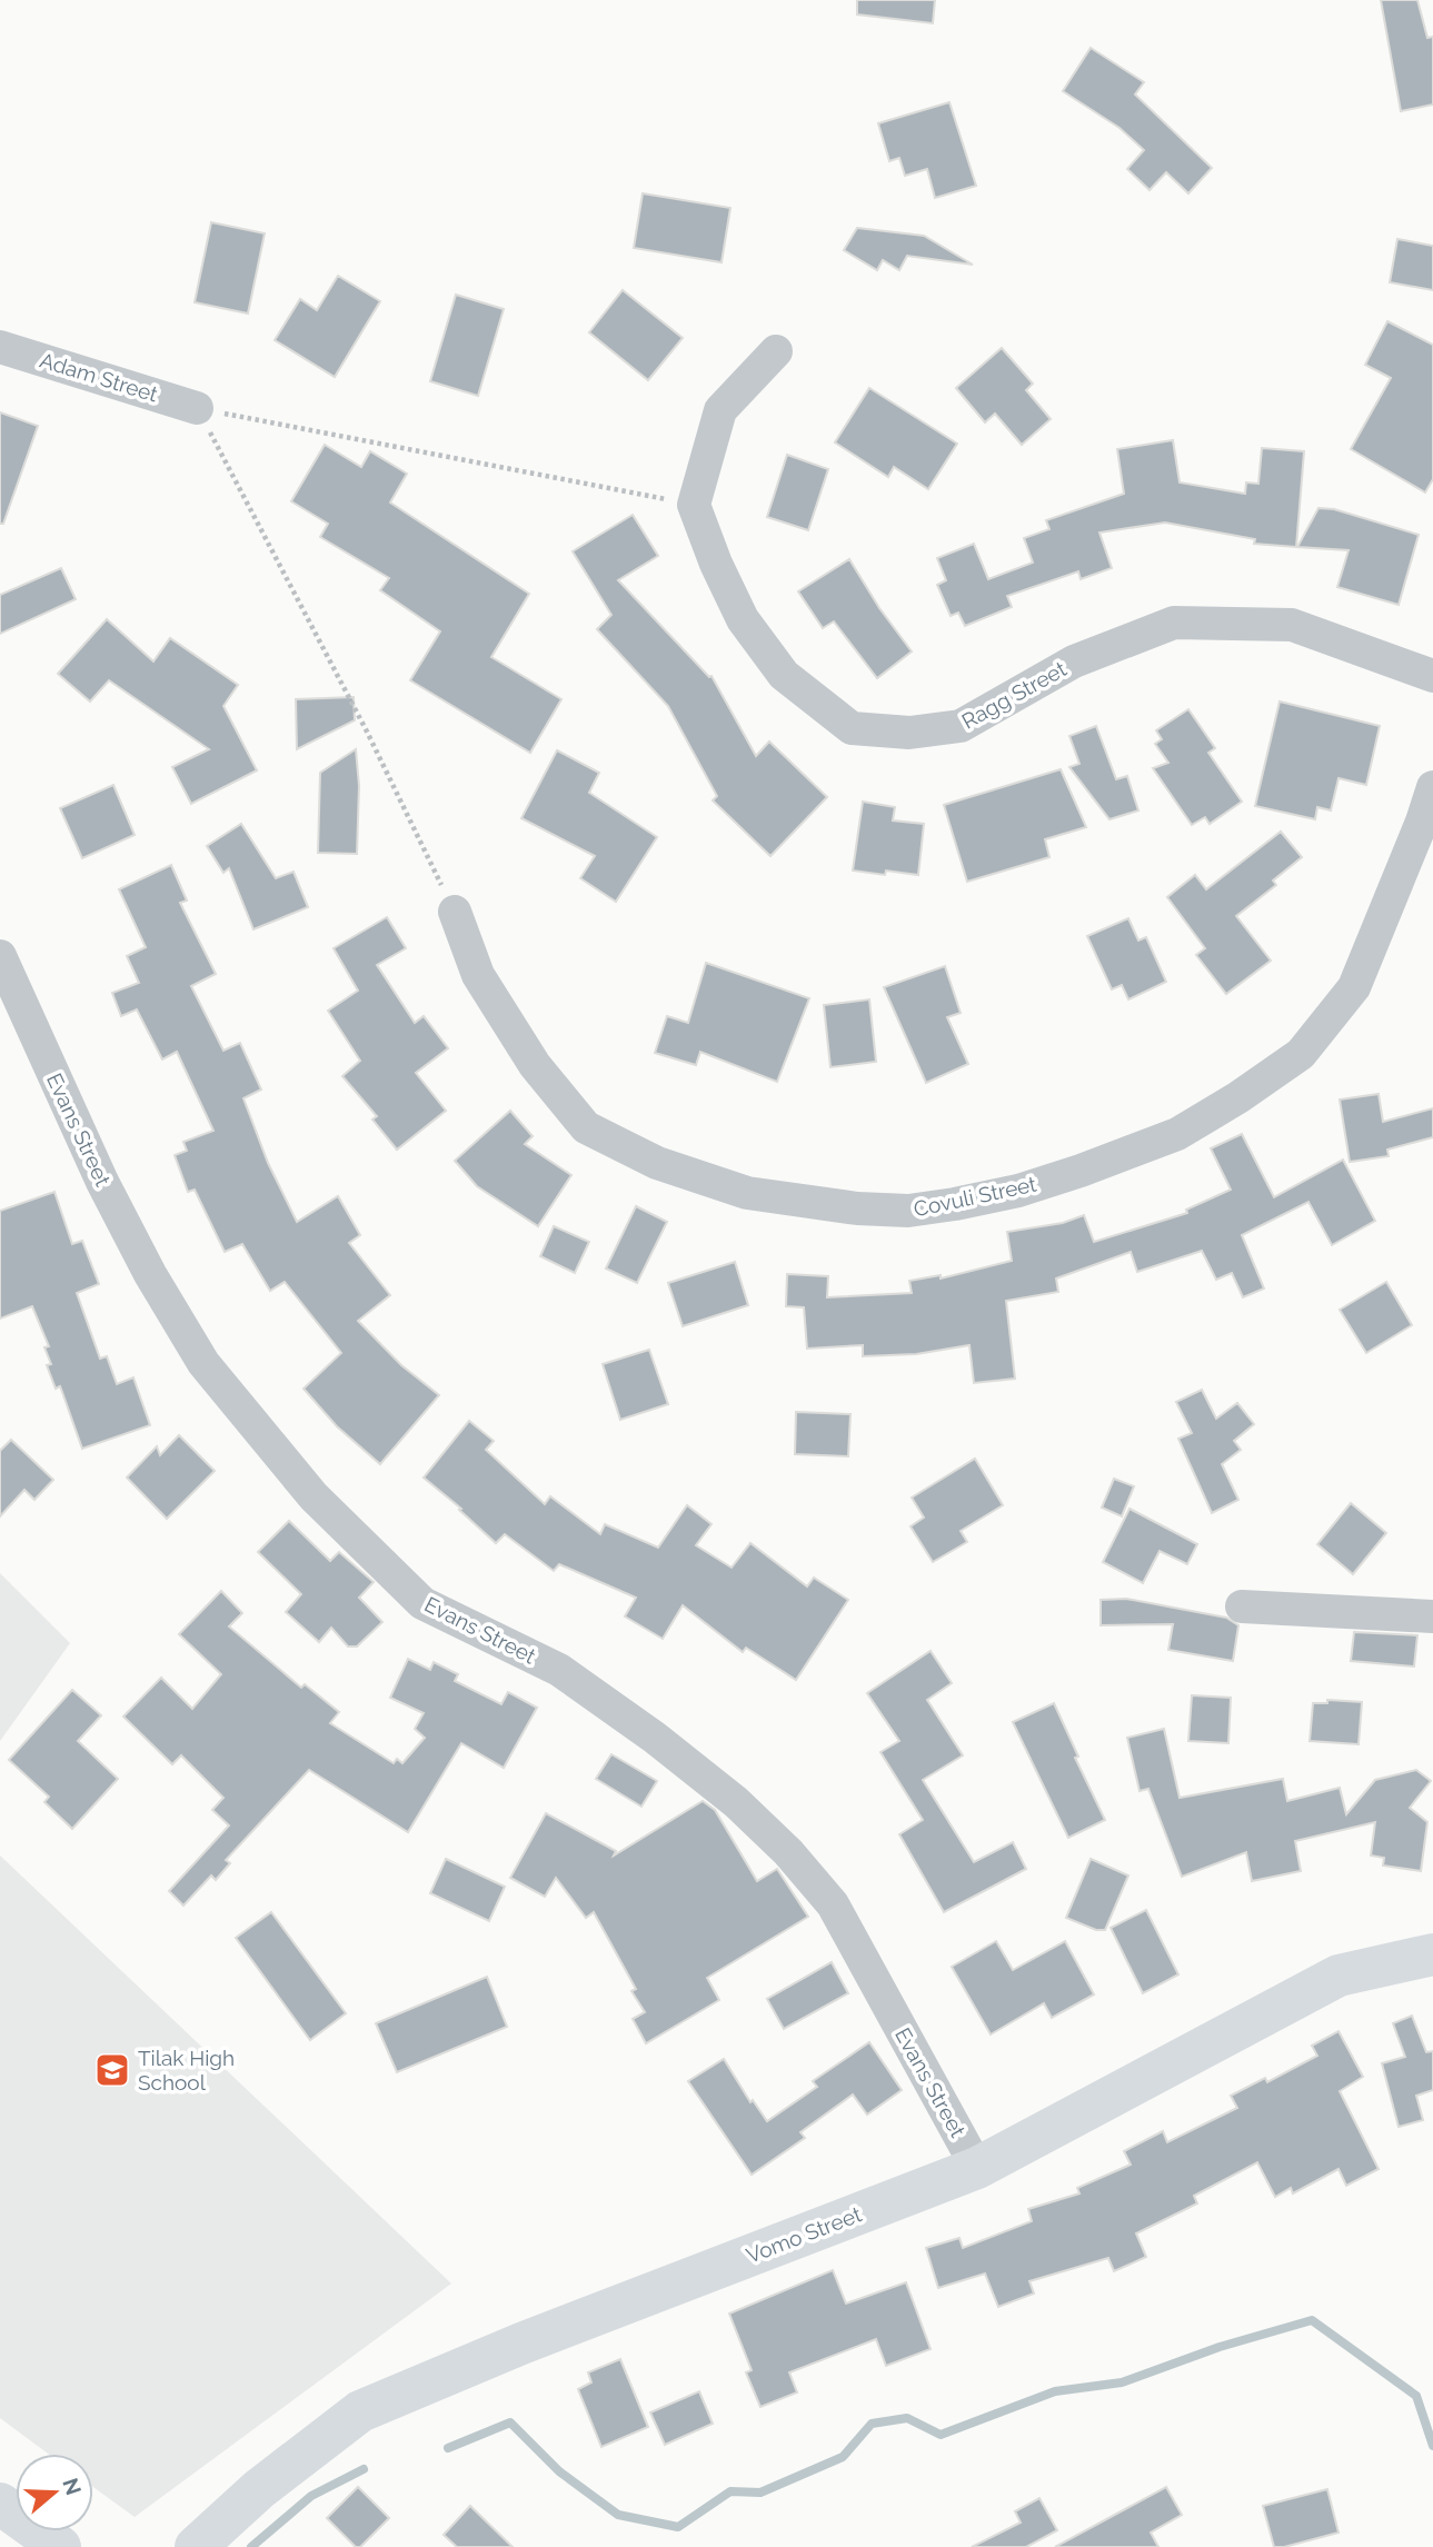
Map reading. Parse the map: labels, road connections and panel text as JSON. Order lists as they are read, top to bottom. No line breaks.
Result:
{"streets":{"main road":["Vomo Street"],"street":["Adam Street","Ragg Street","Evans Street","Covuli Street"]},"crossings":[["Evans Street","Vomo Street"]],"places":{"school or university":["Tilak High School"]},"north":"right"}
